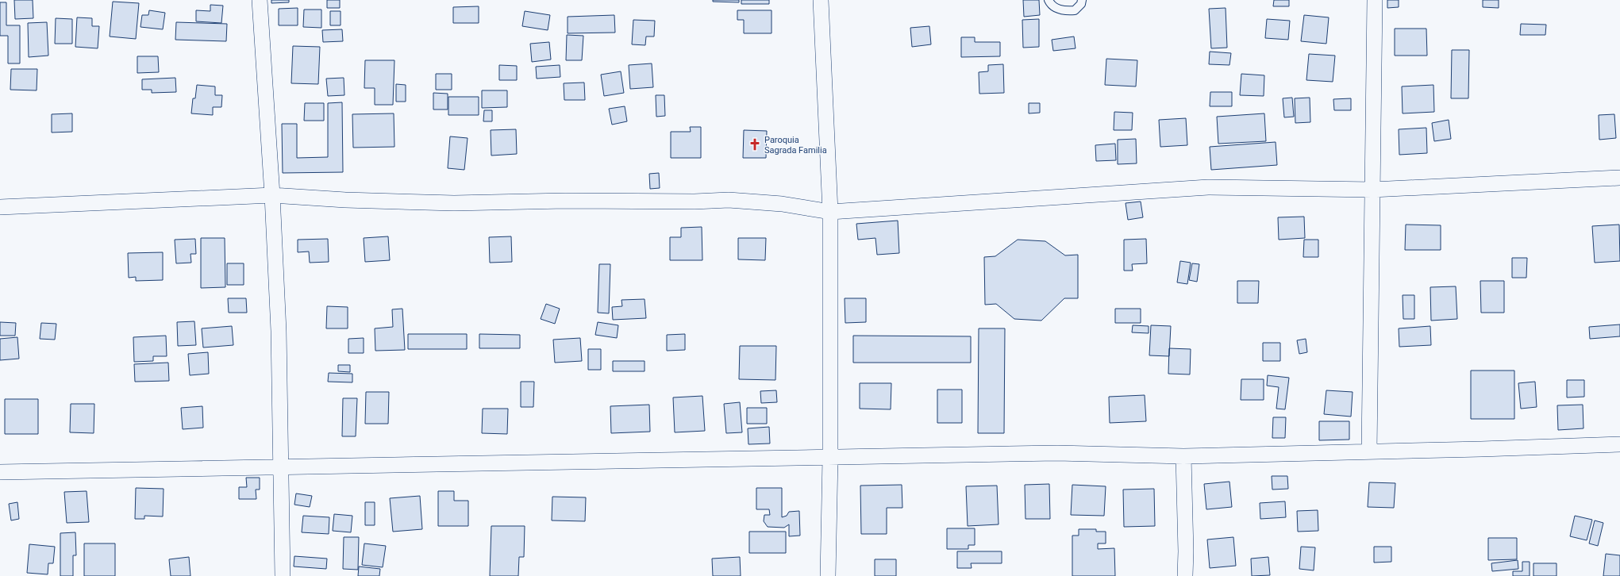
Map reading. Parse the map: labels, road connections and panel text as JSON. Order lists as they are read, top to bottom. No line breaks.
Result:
{"places":{"church":["Paroquia Sagrada Familia"]}}
